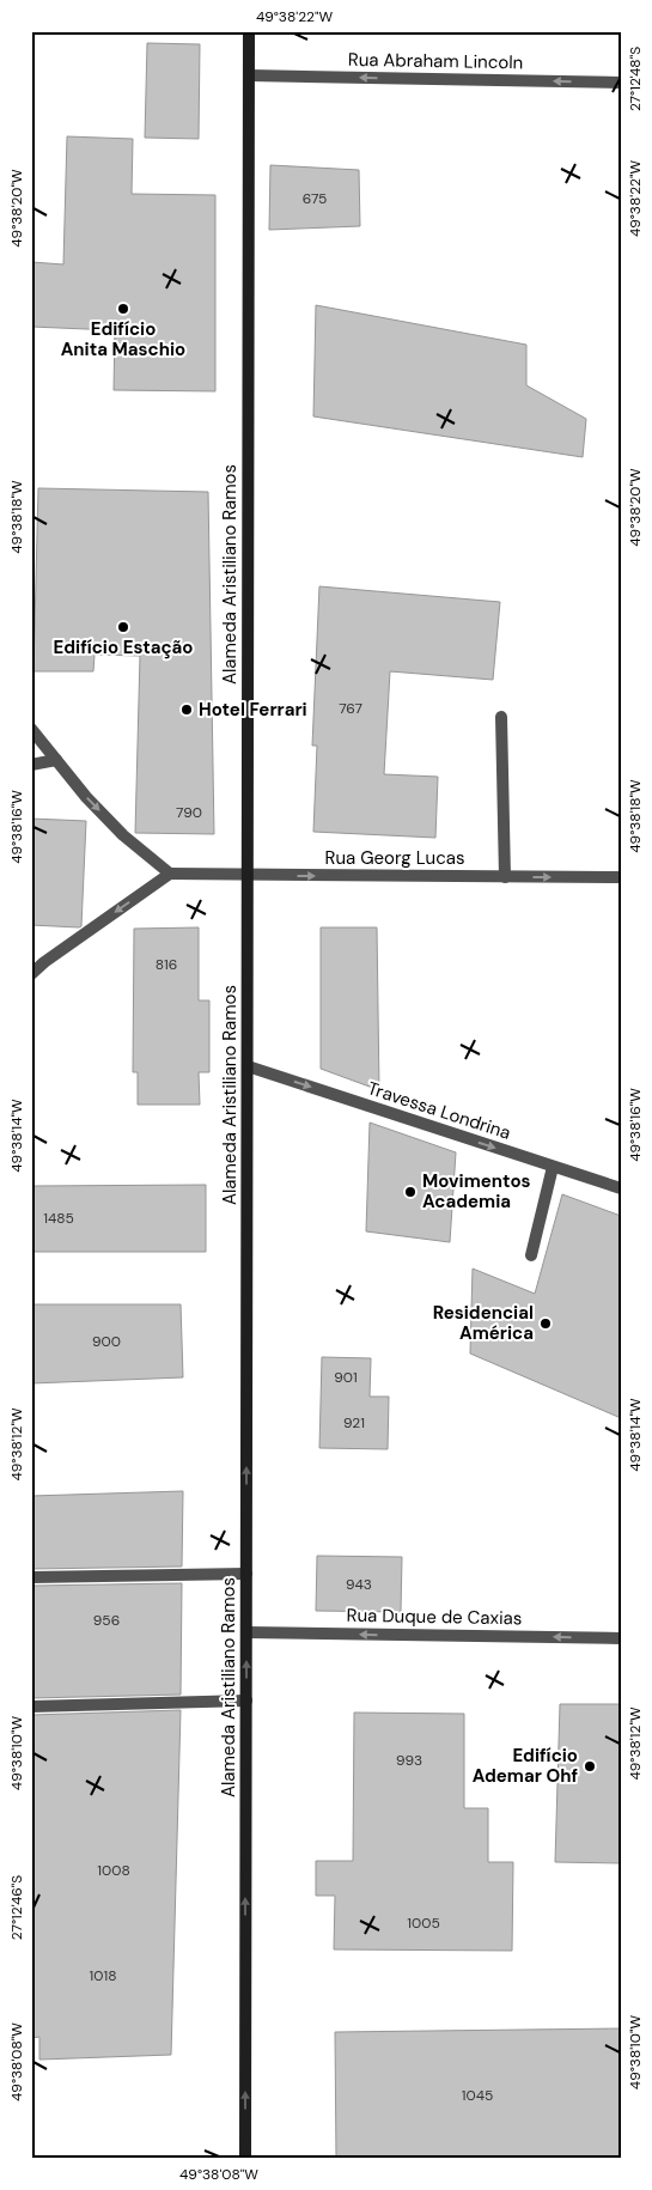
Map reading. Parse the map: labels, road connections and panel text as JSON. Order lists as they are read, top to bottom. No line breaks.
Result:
{"streets":{"main road":["Alameda Aristiliano Ramos"],"street":["Rua Abraham Lincoln","Rua Georg Lucas","Travessa Londrina","Rua Duque de Caxias"]},"crossings":[["Rua Abraham Lincoln","Alameda Aristiliano Ramos"],["Alameda Aristiliano Ramos","Rua Georg Lucas"],["Alameda Aristiliano Ramos","Travessa Londrina"],["Alameda Aristiliano Ramos","Rua Duque de Caxias"]],"one_way":["Rua Abraham Lincoln","Alameda Aristiliano Ramos","Rua Georg Lucas","Travessa Londrina","Rua Duque de Caxias"],"places":["Edifício Anita Maschio","Edifício Estação","Hotel Ferrari","Movimentos Academia","Residencial América","Edifício Ademar Ohf"],"house_numbers":["675","767","790","816","1485","900","901","921","943","956","993","1008","1005","1018","1045"],"coordinates":["49°38'22\"W","27°12'48\"S","49°38'20\"W","49°38'18\"W","49°38'16\"W","49°38'14\"W","49°38'12\"W","49°38'10\"W","27°12'46\"S","49°38'08\"W"]}
